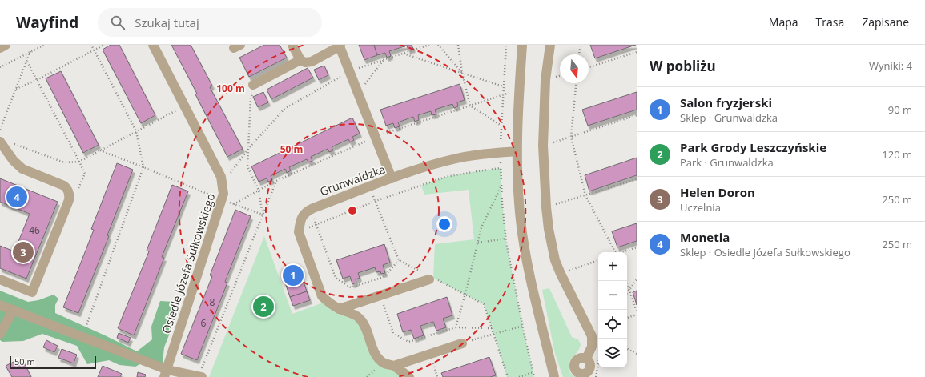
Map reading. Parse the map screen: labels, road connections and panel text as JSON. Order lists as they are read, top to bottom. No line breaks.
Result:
{"streets":{"street":["Grunwaldzka","Osiedle Józefa Sułkowskiego"]},"house_numbers":["46","8","6"],"scale_bar":"50 m","north":"bottom","page":{"header":"Wayfind","search":"Szukaj tutaj","nav":["Mapa","Trasa","Zapisane"],"heading":["W pobliżu","Wyniki: 4"],"list":[{"mark":"1","name":"Salon fryzjerski","note":"Sklep · Grunwaldzka","value":"90 m"},{"mark":"2","name":"Park Grody Leszczyńskie","note":"Park · Grunwaldzka","value":"120 m"},{"mark":"3","name":"Helen Doron","note":"Uczelnia","value":"250 m"},{"mark":"4","name":"Monetia","note":"Sklep · Osiedle Józefa Sułkowskiego","value":"250 m"}],"pins":["4","3","1","2"],"map_buttons":["+","−"],"scale":"50 m"},"rings":["100 m","50 m"]}
